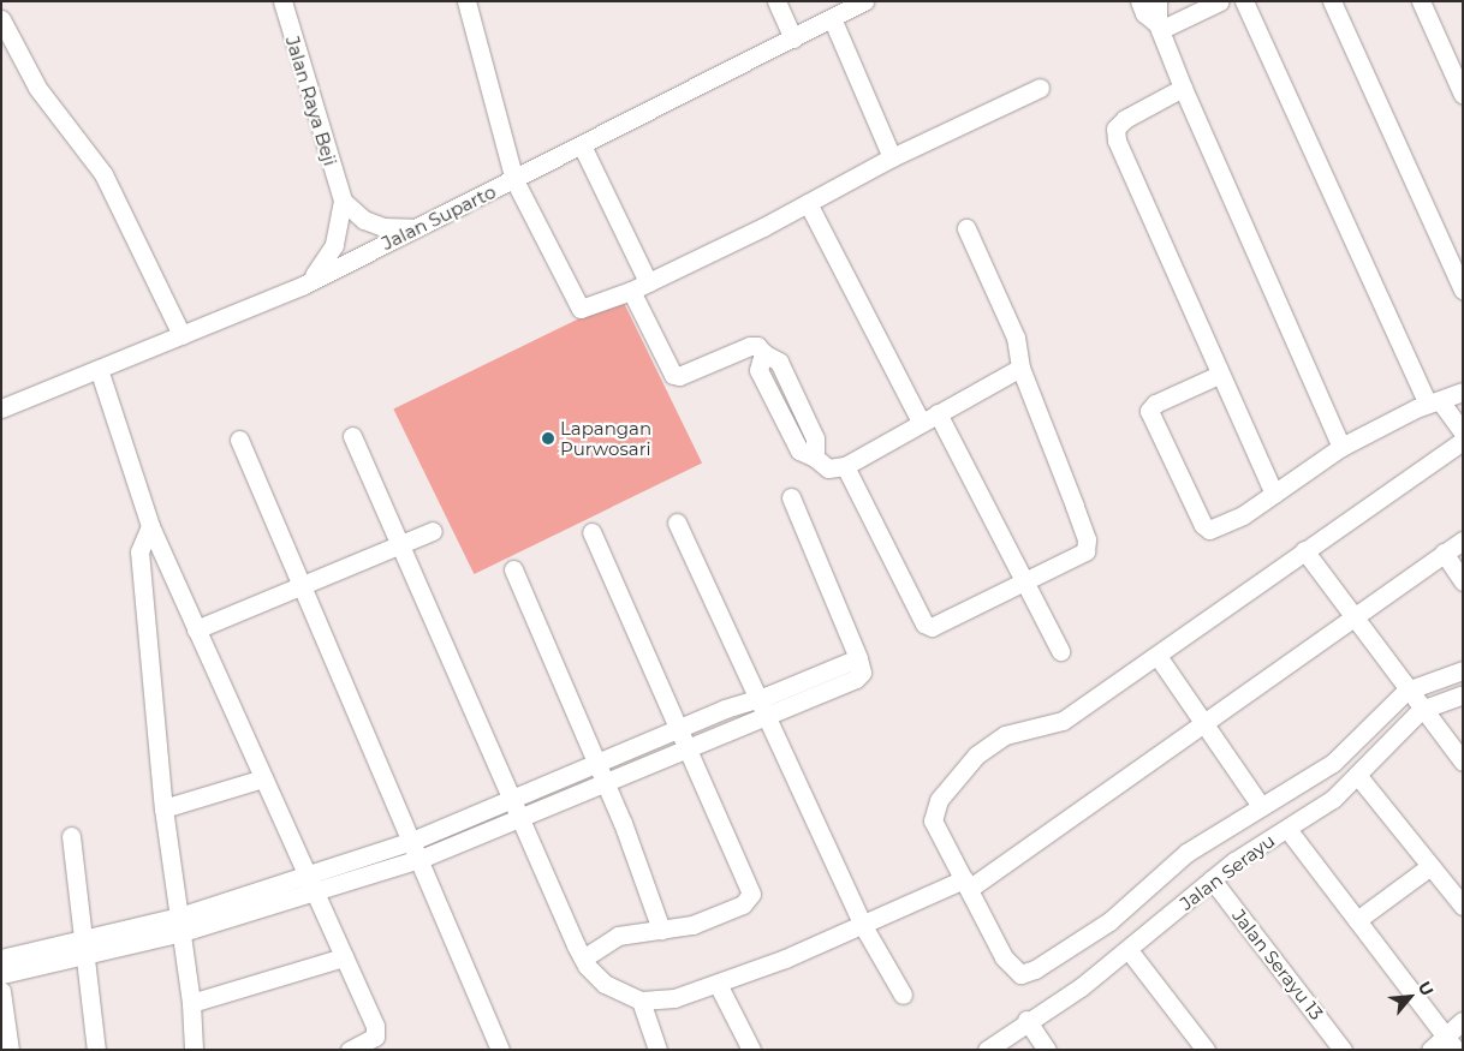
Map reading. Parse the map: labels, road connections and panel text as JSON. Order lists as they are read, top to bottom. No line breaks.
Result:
{"streets":{"street":["Jalan Raya Beji","Jalan Suparto","Jalan Serayu","Jalan Serayu 13"]},"crossings":[["Jalan Serayu","Jalan Serayu 13"]],"places":["Lapangan Purwosari"],"north":"top right"}
